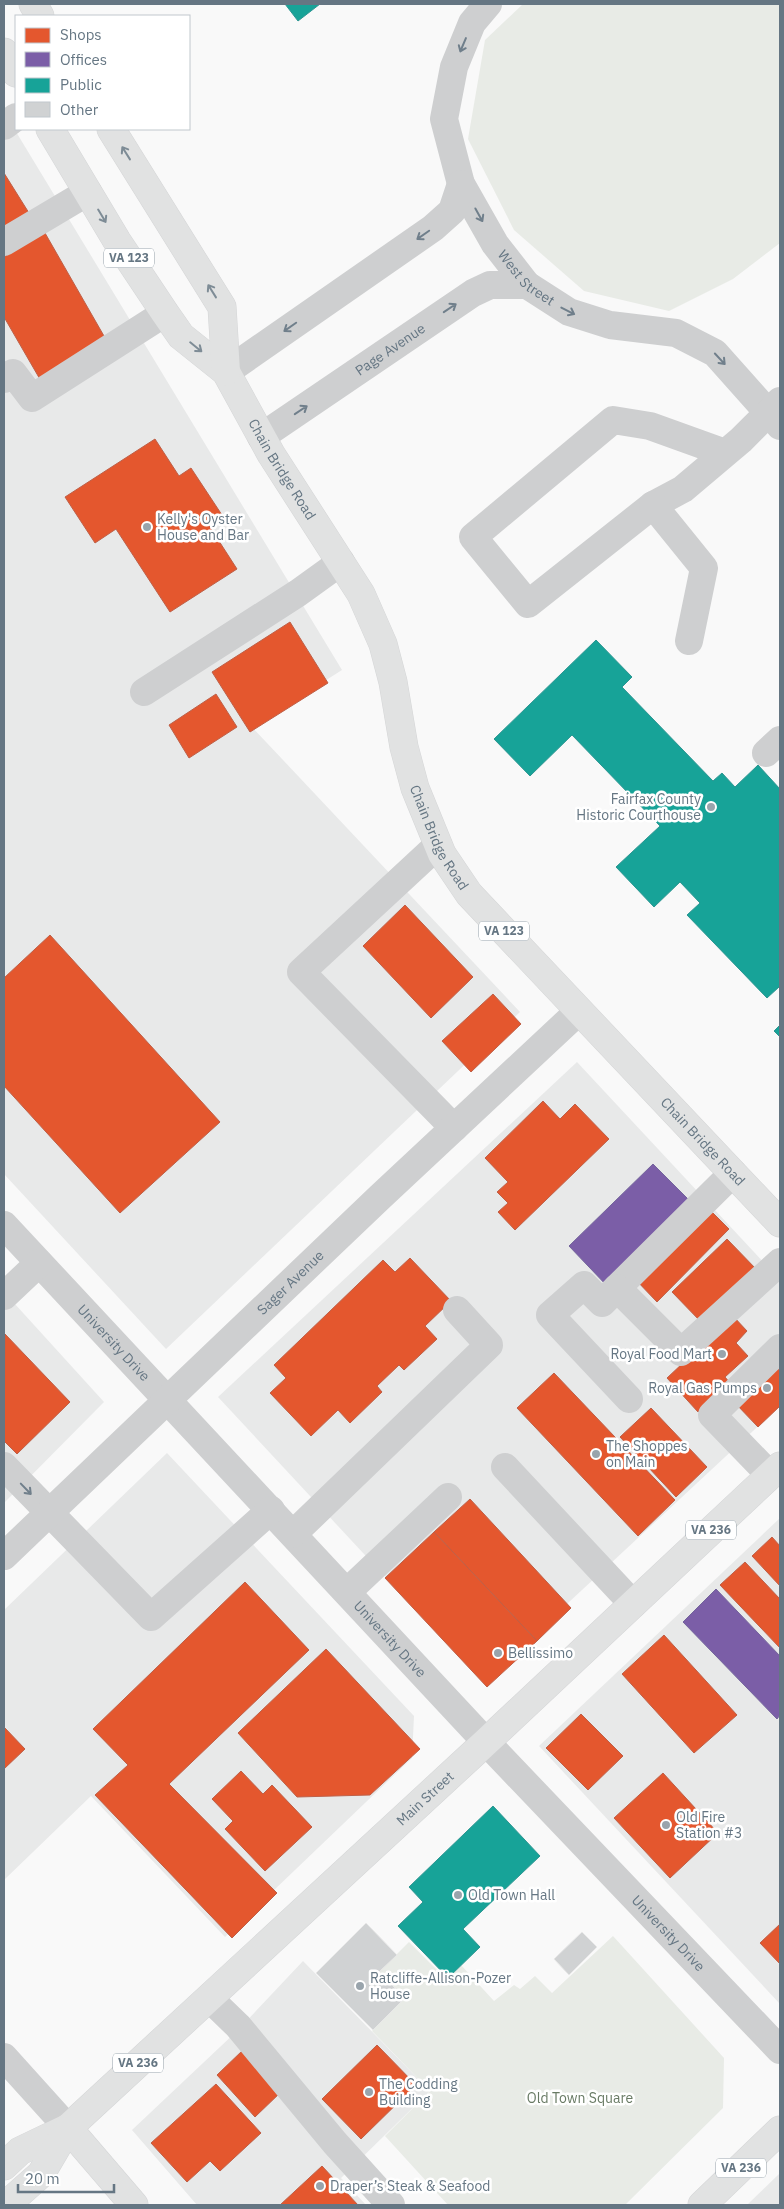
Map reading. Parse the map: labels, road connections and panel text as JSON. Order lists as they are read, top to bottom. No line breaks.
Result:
{"streets":{"main road":["VA 123","Chain Bridge Road","VA 236","Main Street"],"street":["West Street","Page Avenue","Sager Avenue","University Drive"]},"crossings":[["West Street","Page Avenue"],["Page Avenue","Chain Bridge Road"],["Chain Bridge Road","Sager Avenue"],["Sager Avenue","University Drive"],["University Drive","Main Street"]],"one_way":["West Street"],"parks":["Old Town Square"],"places":["Kelly's Oyster House and Bar","Fairfax County Historic Courthouse","Royal Food Mart","Royal Gas Pumps","The Shoppes on Main","Bellissimo","Old Fire Station #3","Old Town Hall","Ratcliffe-Allison-Pozer House","The Codding Building","Draper’s Steak & Seafood"],"legend":["Shops","Offices","Public","Other"],"scale_bar":"20 m"}
